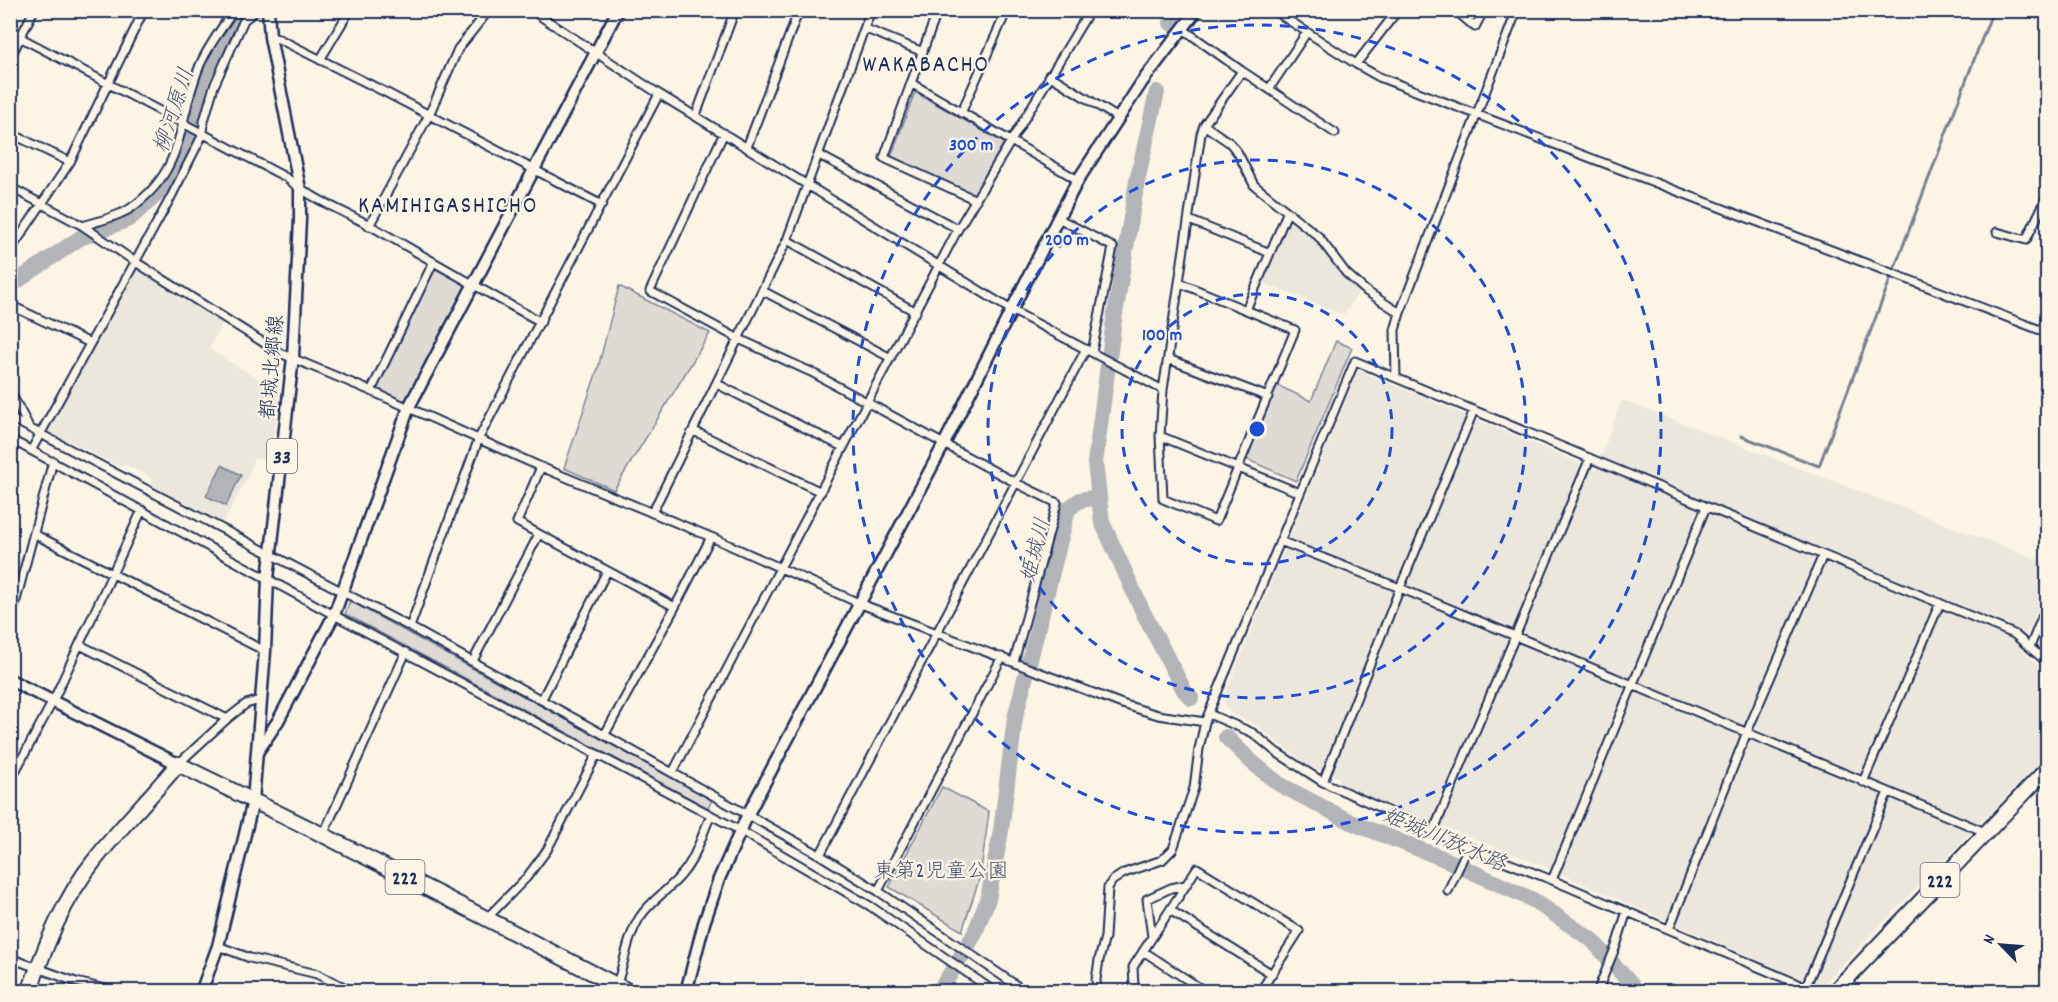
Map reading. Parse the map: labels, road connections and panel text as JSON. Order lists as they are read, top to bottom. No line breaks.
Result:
{"streets":{"highway":["222"],"street":["都城北郷線","33"]},"crossings":[["都城北郷線","222"]],"districts":["WAKABACHO","KAMIHIGASHICHO"],"water":["柳河原川","姫城川","姫城川放水路"],"parks":["東第2児童公園"],"north":"top left","rings":["300 m","200 m","100 m"]}
